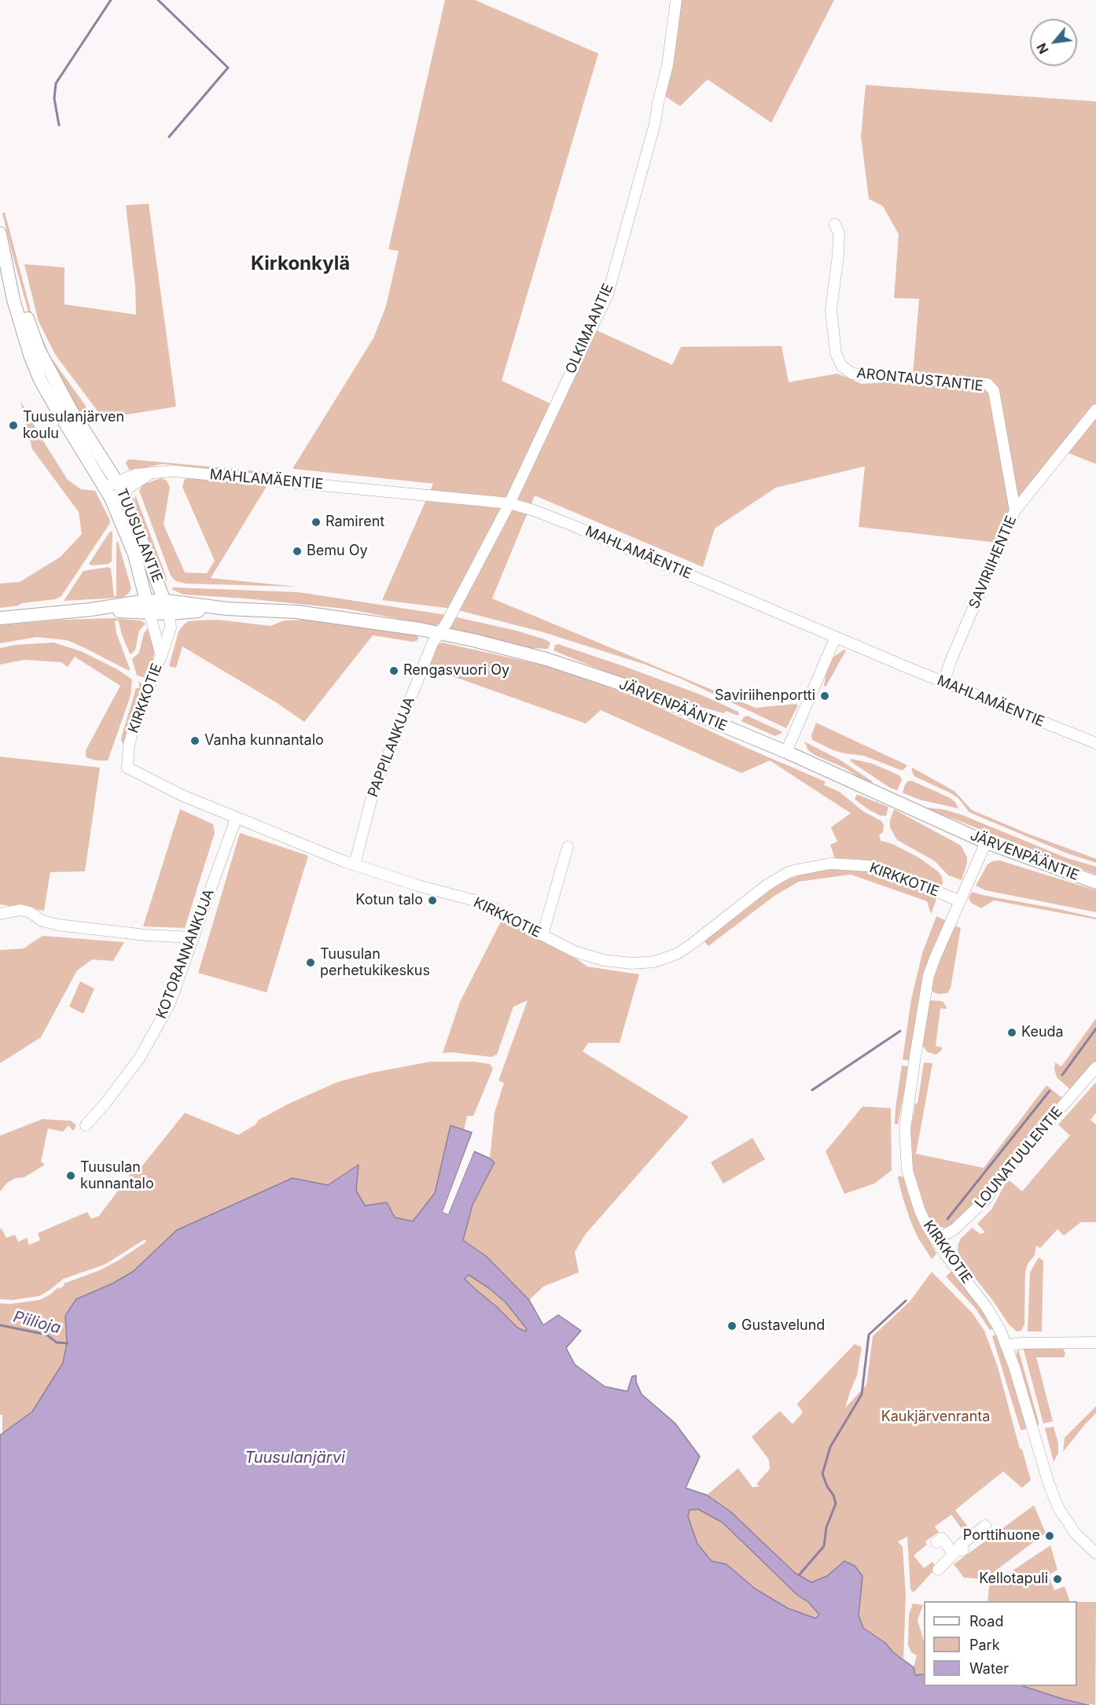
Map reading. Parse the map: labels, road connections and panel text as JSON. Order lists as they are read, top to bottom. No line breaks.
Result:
{"streets":{"main road":["TUUSULANTIE","JÄRVENPÄÄNTIE"],"street":["OLKIMAANTIE","ARONTAUSTANTIE","MAHLAMÄENTIE","SAVIRIIHENTIE","KIRKKOTIE","PAPPILANKUJA","KOTORANNANKUJA","LOUNATUULENTIE"]},"crossings":[["OLKIMAANTIE","MAHLAMÄENTIE"],["OLKIMAANTIE","JÄRVENPÄÄNTIE"],["OLKIMAANTIE","PAPPILANKUJA"],["ARONTAUSTANTIE","SAVIRIIHENTIE"],["MAHLAMÄENTIE","TUUSULANTIE"],["MAHLAMÄENTIE","SAVIRIIHENTIE"],["TUUSULANTIE","KIRKKOTIE"],["TUUSULANTIE","JÄRVENPÄÄNTIE"],["KIRKKOTIE","JÄRVENPÄÄNTIE"],["KIRKKOTIE","PAPPILANKUJA"],["KIRKKOTIE","KOTORANNANKUJA"],["KIRKKOTIE","LOUNATUULENTIE"],["JÄRVENPÄÄNTIE","PAPPILANKUJA"]],"districts":["Kirkonkylä"],"water":["Piilioja","Tuusulanjärvi"],"parks":["Kaukjärvenranta"],"places":["Tuusulanjärven koulu","Ramirent","Bemu Oy","Rengasvuori Oy","Saviriihenportti","Vanha kunnantalo","Kotun talo","Tuusulan perhetukikeskus","Keuda","Tuusulan kunnantalo","Gustavelund","Porttihuone","Kellotapuli"],"legend":["Road","Park","Water"],"north":"bottom left"}
